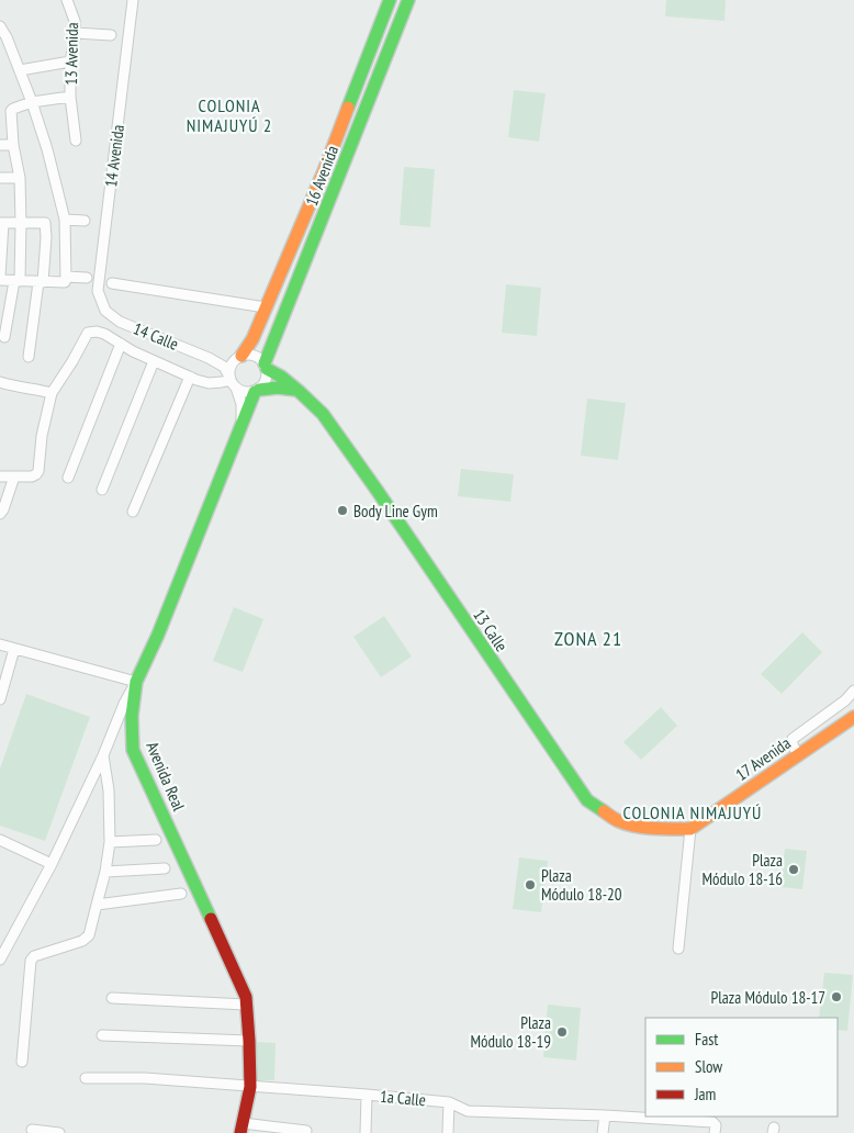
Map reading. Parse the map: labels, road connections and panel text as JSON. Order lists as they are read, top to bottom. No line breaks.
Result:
{"streets":{"street":["13 Avenida","14 Avenida","16 Avenida","14 Calle","13 Calle","17 Avenida","Avenida Real","1a Calle"]},"crossings":[["14 Avenida","14 Calle"],["16 Avenida","14 Calle"],["16 Avenida","13 Calle"],["16 Avenida","Avenida Real"],["14 Calle","13 Calle"],["14 Calle","Avenida Real"],["13 Calle","17 Avenida"],["13 Calle","Avenida Real"],["Avenida Real","1a Calle"]],"districts":["COLONIA NIMAJUYÚ 2","ZONA 21","COLONIA NIMAJUYÚ"],"places":["Body Line Gym","Plaza Módulo 18-16","Plaza Módulo 18-20","Plaza Módulo 18-17","Plaza Módulo 18-19"],"legend":["Fast","Slow","Jam"]}
